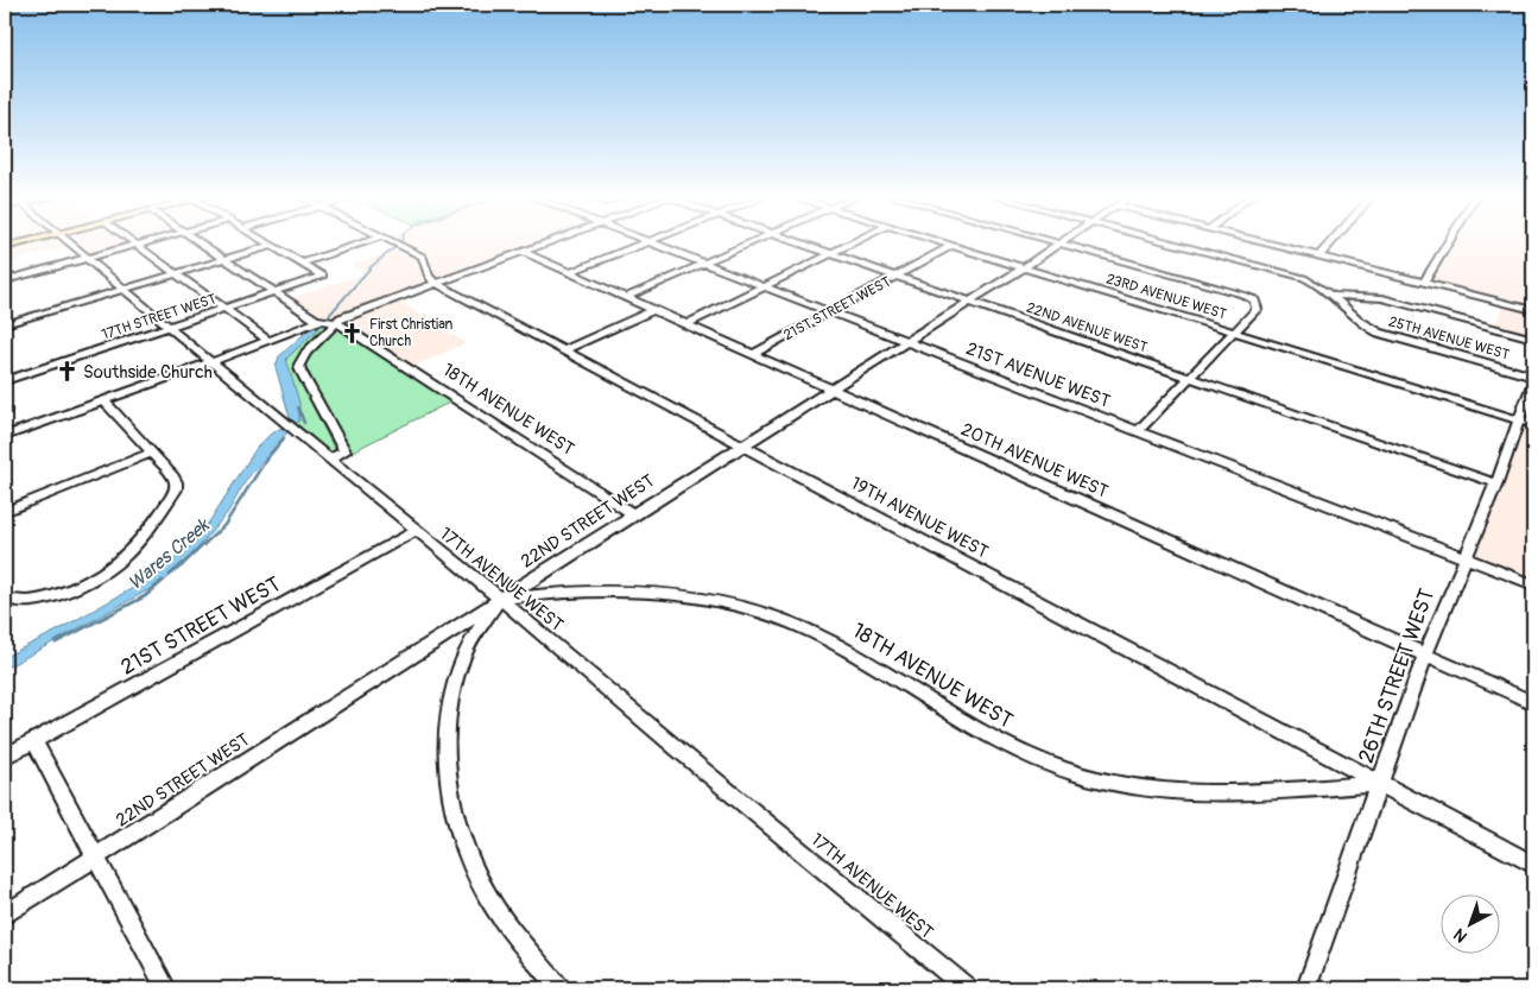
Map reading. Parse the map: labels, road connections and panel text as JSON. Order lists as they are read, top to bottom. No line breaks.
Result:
{"streets":{"street":["23RD AVENUE WEST","21ST STREET WEST","17TH STREET WEST","22ND AVENUE WEST","25TH AVENUE WEST","21ST AVENUE WEST","18TH AVENUE WEST","20TH AVENUE WEST","19TH AVENUE WEST","22ND STREET WEST","17TH AVENUE WEST","26TH STREET WEST"]},"crossings":[["23RD AVENUE WEST","21ST STREET WEST"],["23RD AVENUE WEST","22ND STREET WEST"],["23RD AVENUE WEST","26TH STREET WEST"],["21ST STREET WEST","22ND AVENUE WEST"],["21ST STREET WEST","21ST AVENUE WEST"],["21ST STREET WEST","20TH AVENUE WEST"],["21ST STREET WEST","17TH AVENUE WEST"],["17TH STREET WEST","18TH AVENUE WEST"],["17TH STREET WEST","17TH AVENUE WEST"],["22ND AVENUE WEST","22ND STREET WEST"],["22ND AVENUE WEST","26TH STREET WEST"],["25TH AVENUE WEST","26TH STREET WEST"],["21ST AVENUE WEST","22ND STREET WEST"],["21ST AVENUE WEST","26TH STREET WEST"],["18TH AVENUE WEST","19TH AVENUE WEST"],["18TH AVENUE WEST","22ND STREET WEST"],["18TH AVENUE WEST","17TH AVENUE WEST"],["18TH AVENUE WEST","26TH STREET WEST"],["20TH AVENUE WEST","22ND STREET WEST"],["20TH AVENUE WEST","26TH STREET WEST"],["19TH AVENUE WEST","22ND STREET WEST"],["19TH AVENUE WEST","26TH STREET WEST"],["22ND STREET WEST","17TH AVENUE WEST"]],"water":["Wares Creek"],"places":{"church":["First Christian Church","Southside Church"]},"north":"bottom left"}
